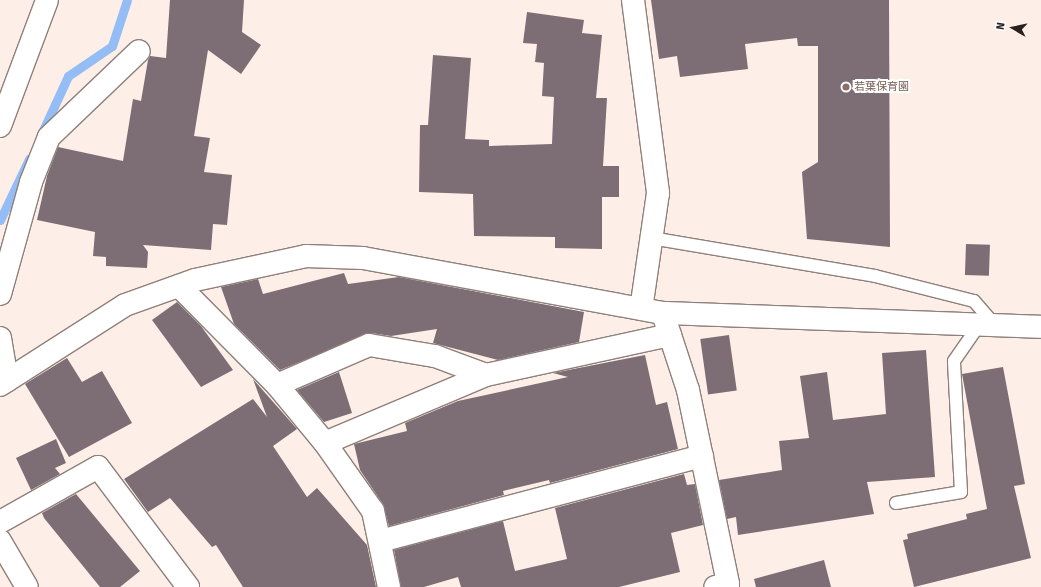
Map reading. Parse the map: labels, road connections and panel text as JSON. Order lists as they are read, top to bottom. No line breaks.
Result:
{"places":["若葉保育園"],"north":"left"}
